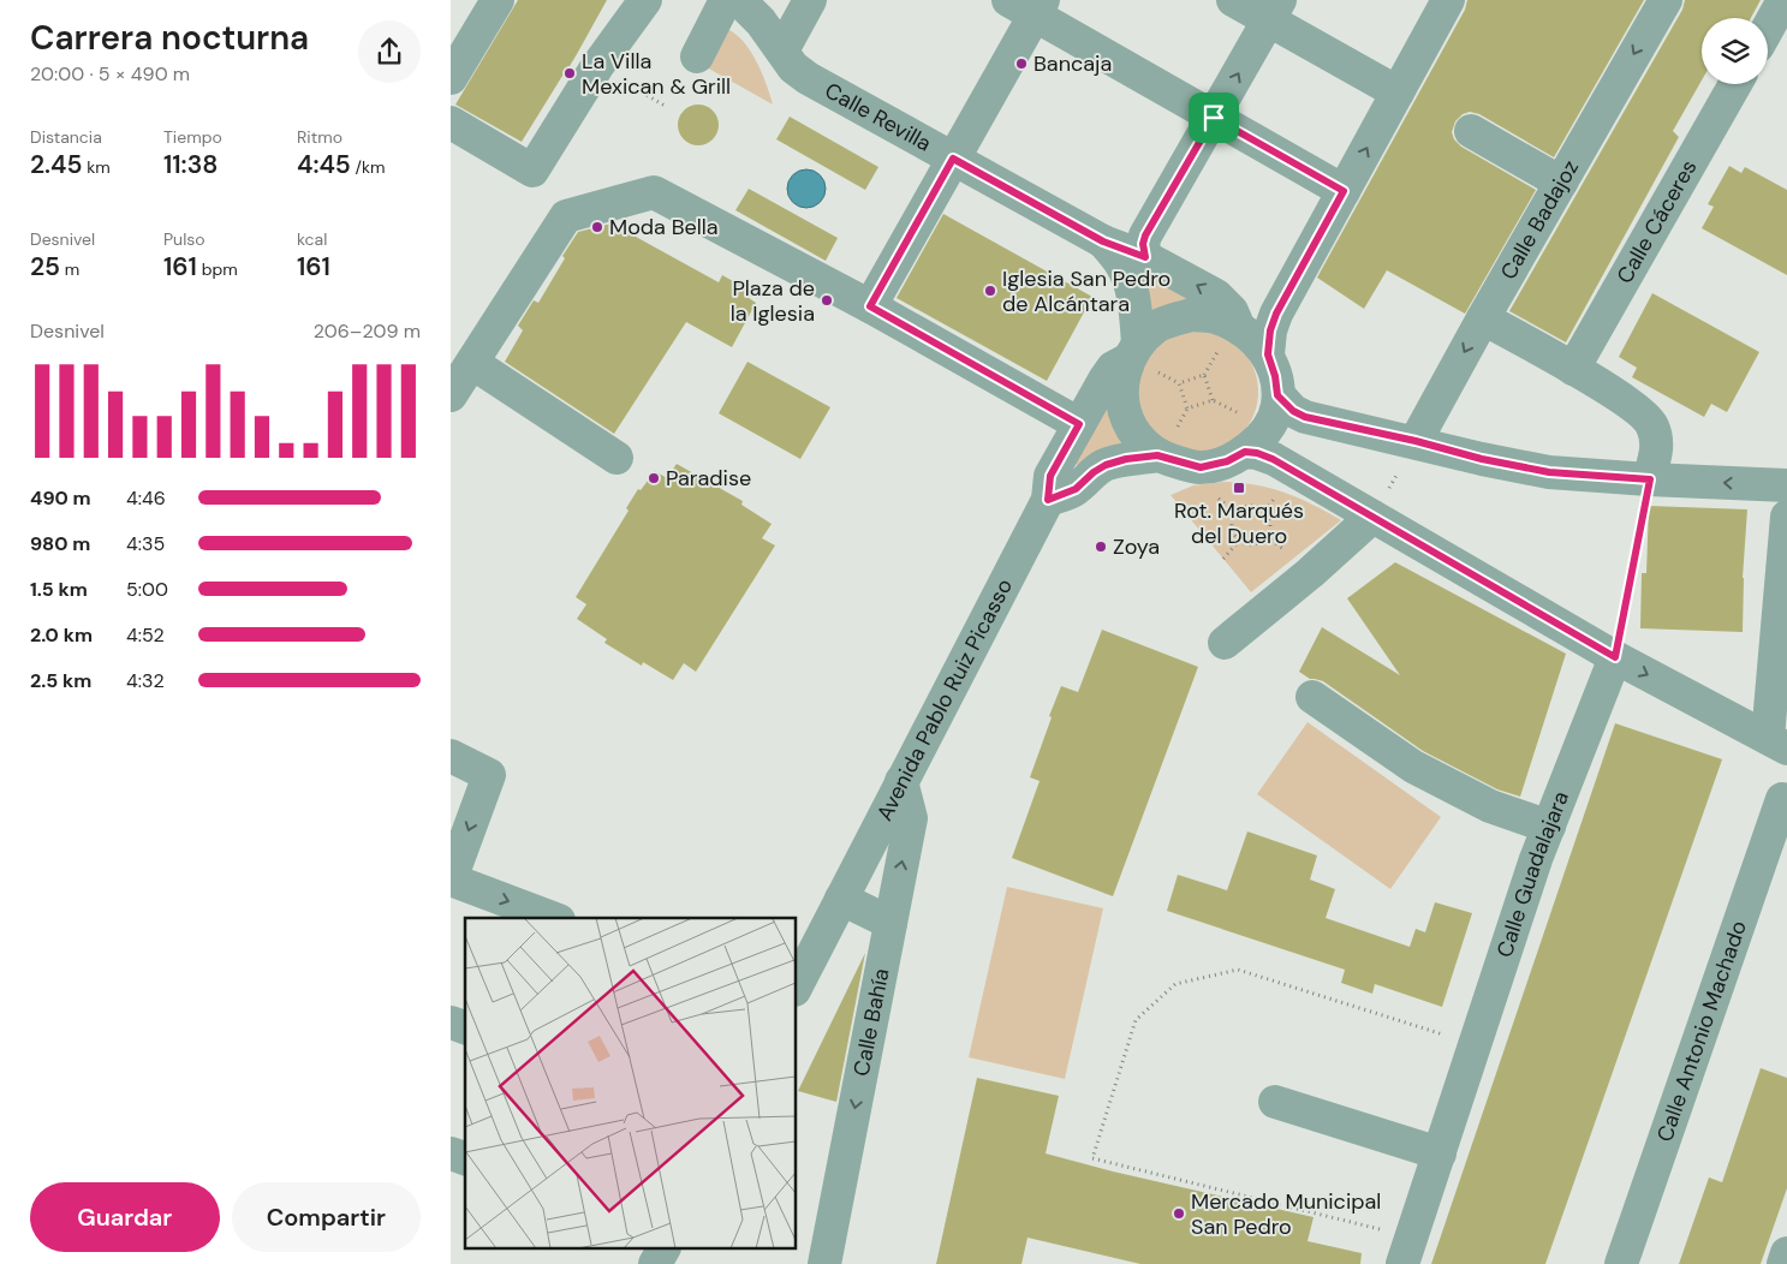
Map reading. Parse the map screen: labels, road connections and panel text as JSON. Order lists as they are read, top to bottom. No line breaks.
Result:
{"streets":{"street":["Calle Revilla","Calle Badajoz","Calle Cáceres","Avenida Pablo Ruiz Picasso","Calle Guadalajara","Calle Bahía","Calle Antonio Machado"]},"crossings":[["Calle Revilla","Avenida Pablo Ruiz Picasso"],["Avenida Pablo Ruiz Picasso","Calle Bahía"]],"places":{"other":["Bancaja","La Villa Mexican & Grill","Moda Bella","Iglesia San Pedro de Alcántara","Plaza de la Iglesia","Paradise","Zoya","Mercado Municipal San Pedro"],"transit":["Rot. Marqués del Duero"]},"page":{"heading":["Carrera nocturna","20:00 · 5 × 490 m"],"stats":[["Distancia","2.45 km"],["Tiempo","11:38"],["Ritmo","4:45 /km"],["Desnivel","25 m"],["Pulso","161 bpm"],["kcal","161"]],"chart":["Desnivel","206–209 m"],"list":[{"name":"490 m","note":"4:46"},{"name":"980 m","note":"4:35"},{"name":"1.5 km","note":"5:00"},{"name":"2.0 km","note":"4:52"},{"name":"2.5 km","note":"4:32"}],"buttons":["Guardar","Compartir"]}}
